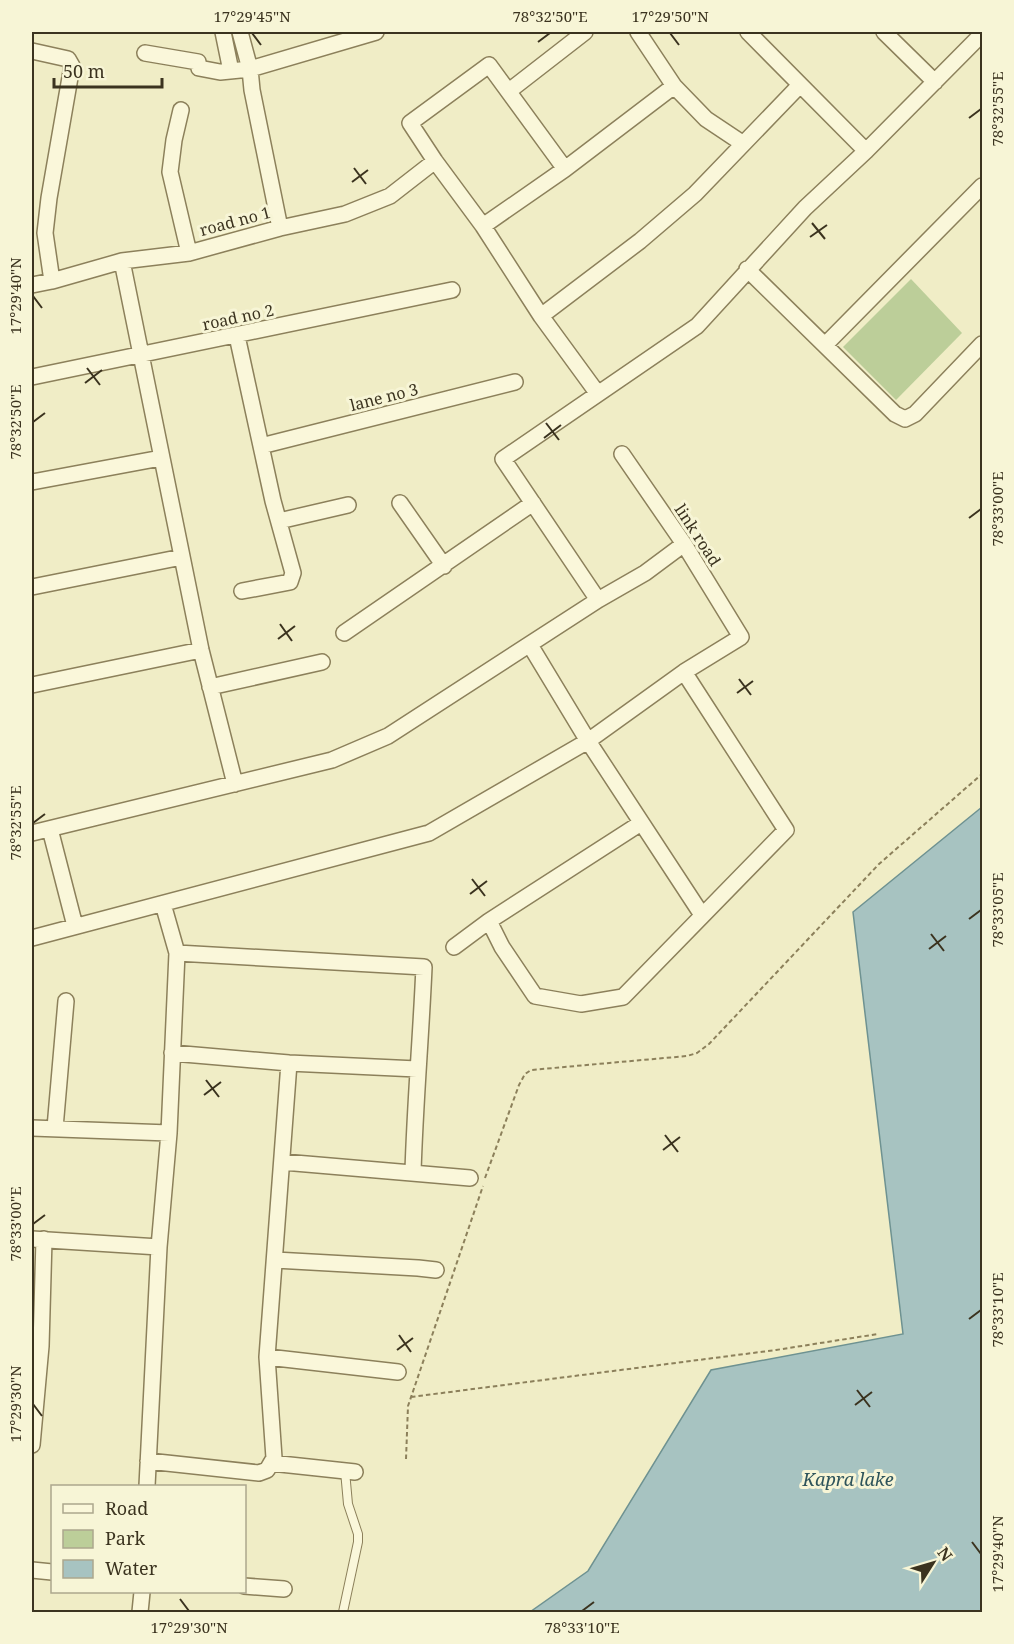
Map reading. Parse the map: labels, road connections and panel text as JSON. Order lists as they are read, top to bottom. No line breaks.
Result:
{"streets":{"street":["road no 1","road no 2","lane no 3","link road"]},"water":["Kapra lake"],"legend":["Road","Park","Water"],"scale_bar":"50 m","north":"top right","coordinates":["17°29'45\"N","78°32'50\"E","17°29'50\"N","78°32'55\"E","17°29'40\"N","78°33'00\"E","78°33'05\"E","78°33'10\"E","17°29'30\"N"]}
